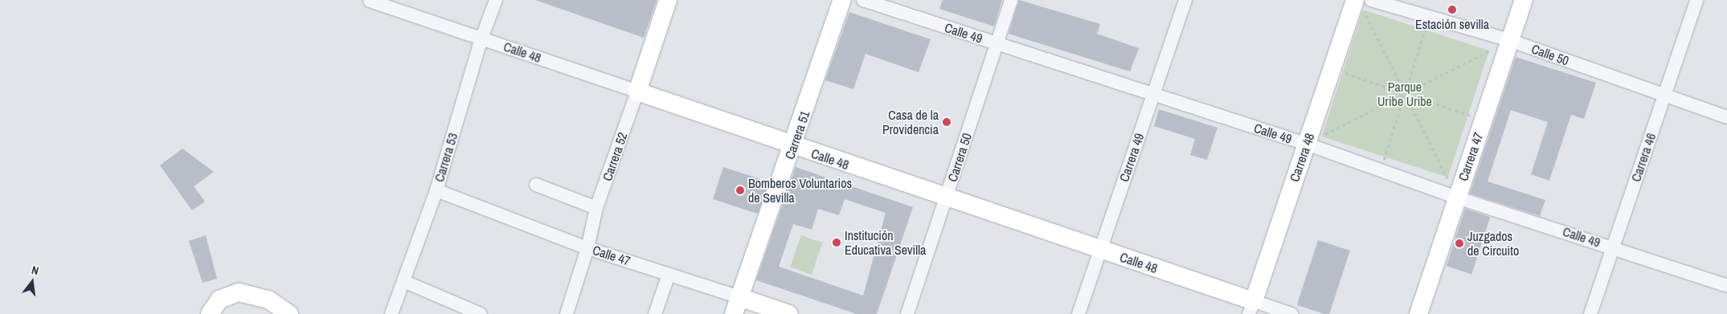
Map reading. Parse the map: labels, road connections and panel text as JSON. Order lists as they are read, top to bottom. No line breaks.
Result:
{"streets":{"main road":["Calle 48","Carrera 51","Carrera 52","Carrera 47","Carrera 48","Calle 47"],"street":["Calle 49","Calle 50","Carrera 53","Carrera 50","Carrera 49","Carrera 46"]},"crossings":[["Calle 49","Carrera 47"],["Calle 49","Carrera 50"],["Calle 49","Carrera 49"],["Calle 49","Carrera 48"],["Calle 49","Carrera 46"],["Calle 48","Carrera 51"],["Calle 48","Carrera 52"],["Calle 48","Carrera 53"],["Calle 48","Carrera 50"],["Calle 48","Carrera 49"],["Calle 48","Carrera 48"],["Calle 50","Carrera 47"],["Calle 50","Carrera 48"],["Calle 50","Carrera 46"],["Carrera 51","Calle 47"],["Carrera 52","Calle 47"],["Carrera 53","Calle 47"]],"parks":["Parque Uribe Uribe"],"places":["Estación sevilla","Casa de la Providencia","Bomberos Voluntarios de Sevilla","Institución Educativa Sevilla","Juzgados de Circuito"],"north":"top"}
